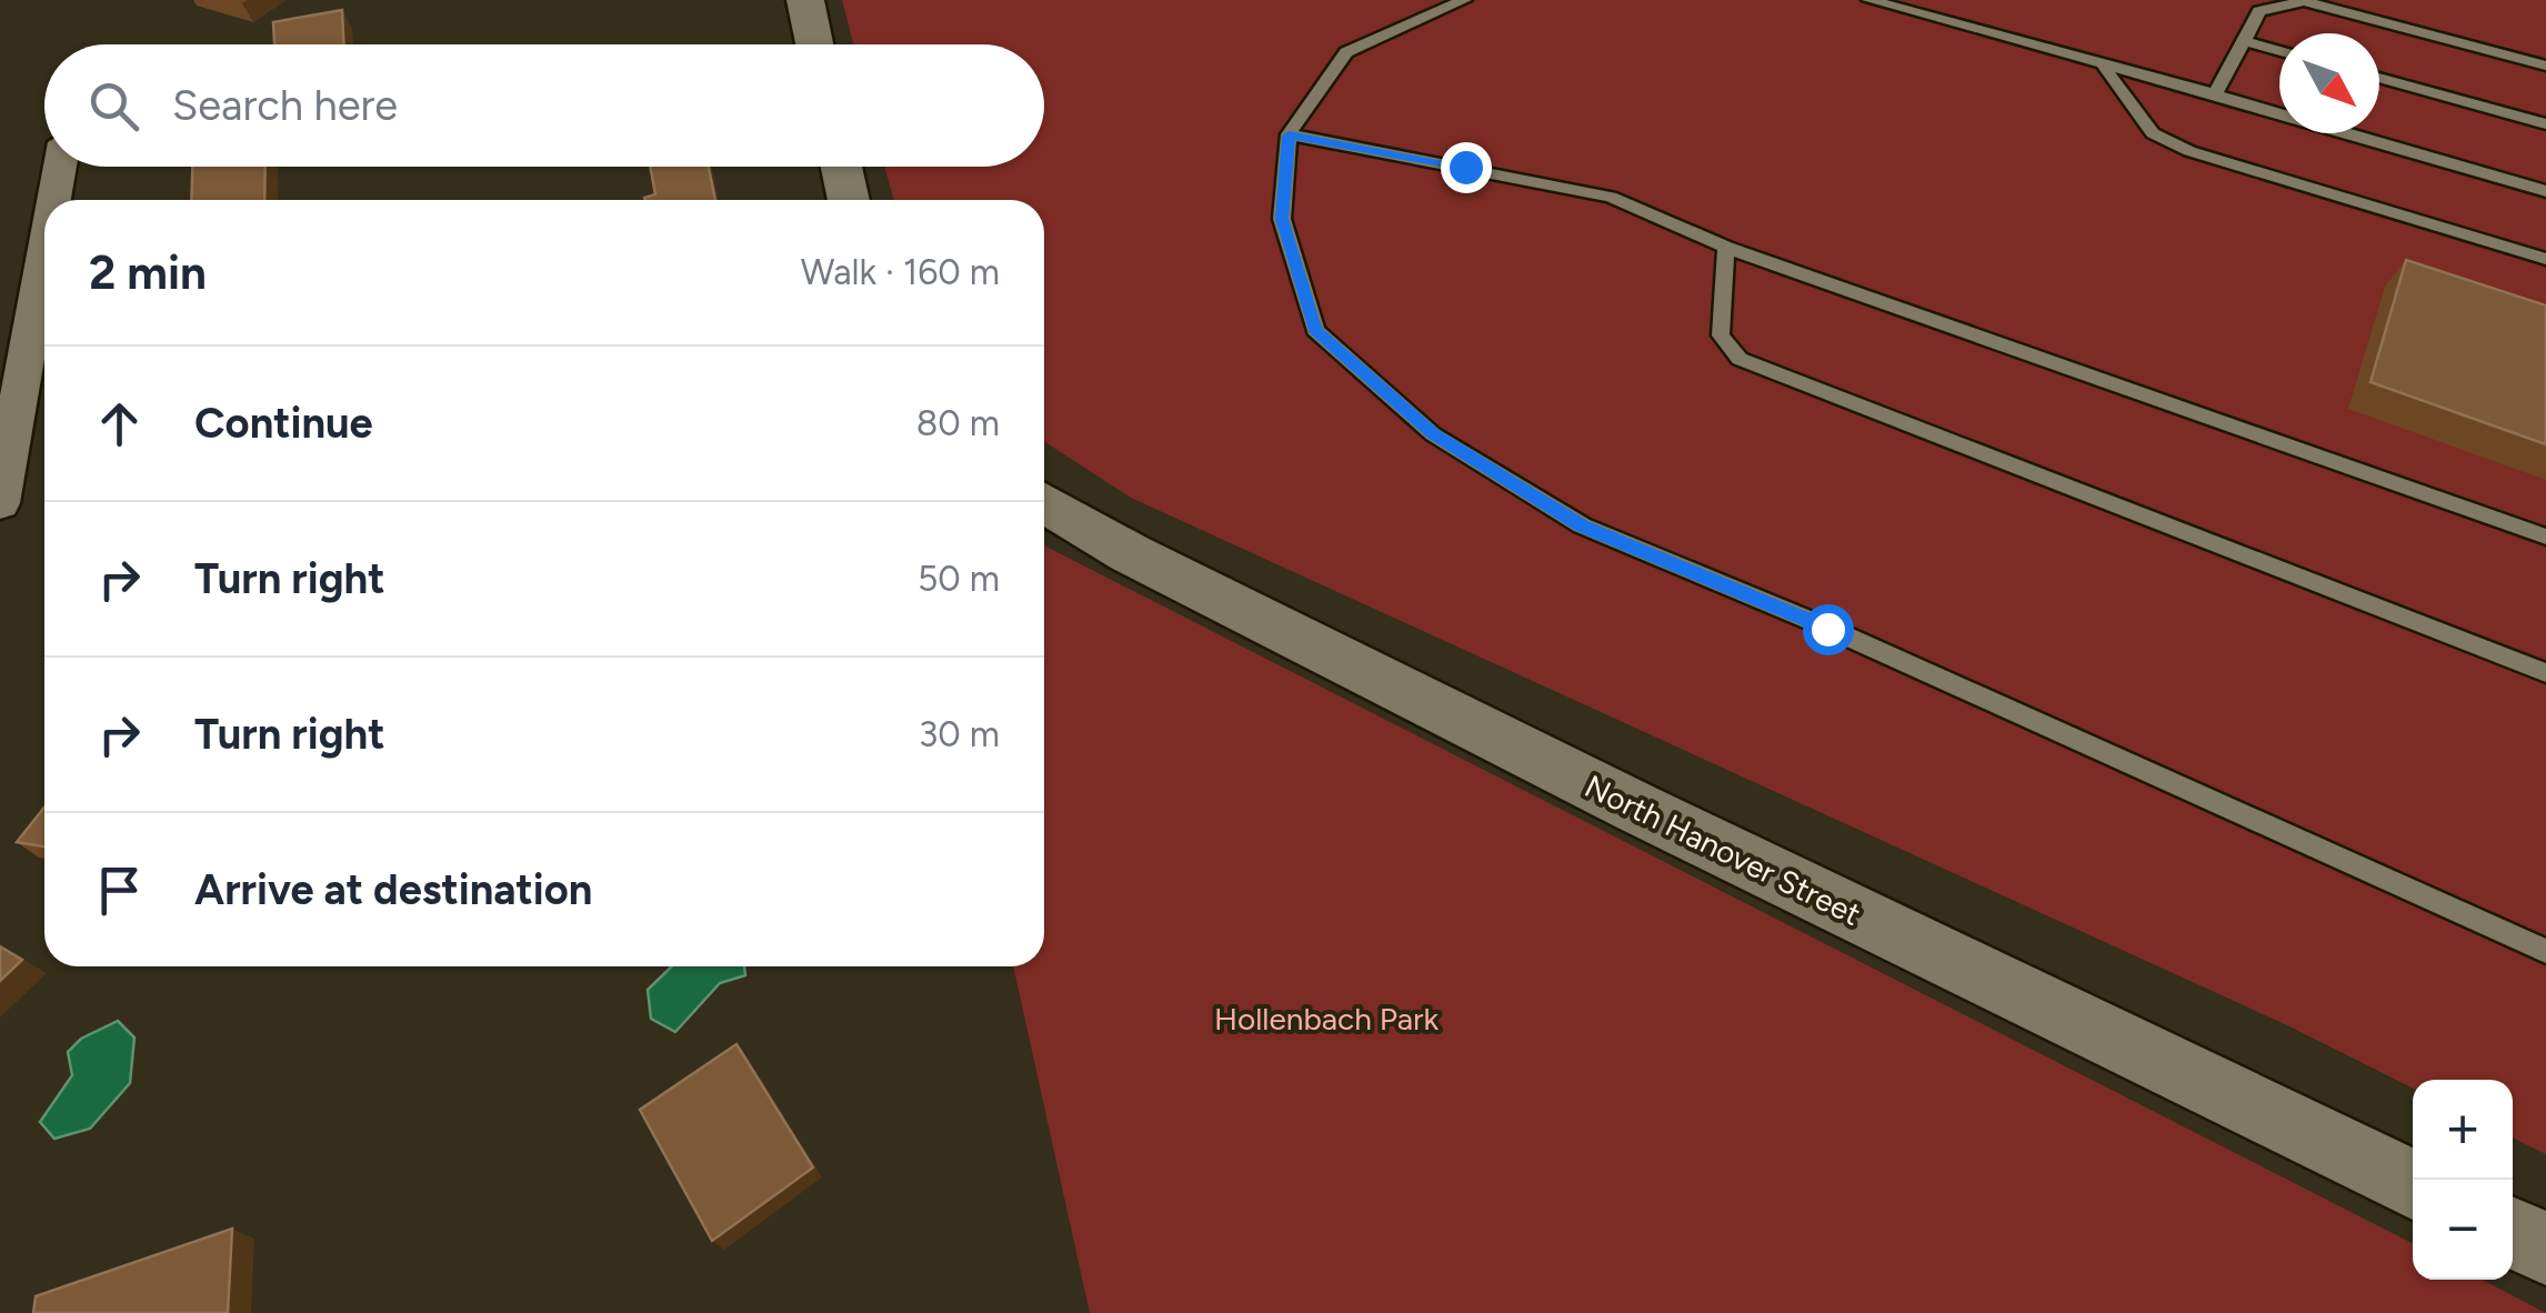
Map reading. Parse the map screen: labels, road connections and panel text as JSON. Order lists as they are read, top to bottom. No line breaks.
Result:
{"streets":{"street":["North Hanover Street"]},"parks":["Hollenbach Park"],"north":"bottom right","page":{"search":"Search here","heading":["2 min","Walk · 160 m"],"list":[["Continue","80 m"],["Turn right","50 m"],["Turn right","30 m"],"Arrive at destination"],"map_buttons":["+","−"]}}
